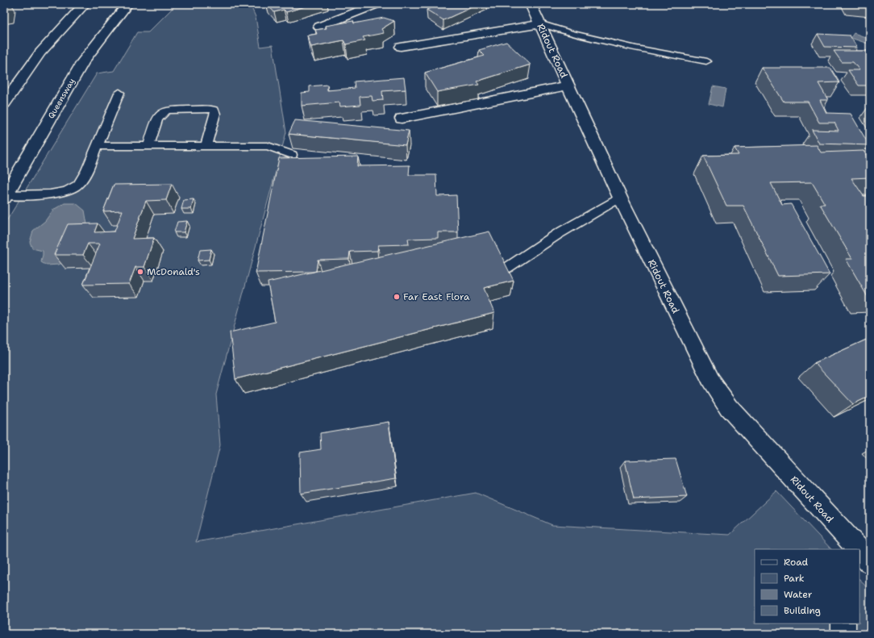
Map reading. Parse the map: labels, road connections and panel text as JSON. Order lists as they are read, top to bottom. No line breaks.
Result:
{"streets":{"main road":["Ridout Road","Queensway"]},"places":["McDonald's","Far East Flora"],"legend":["Road","Park","Water","Building"]}
